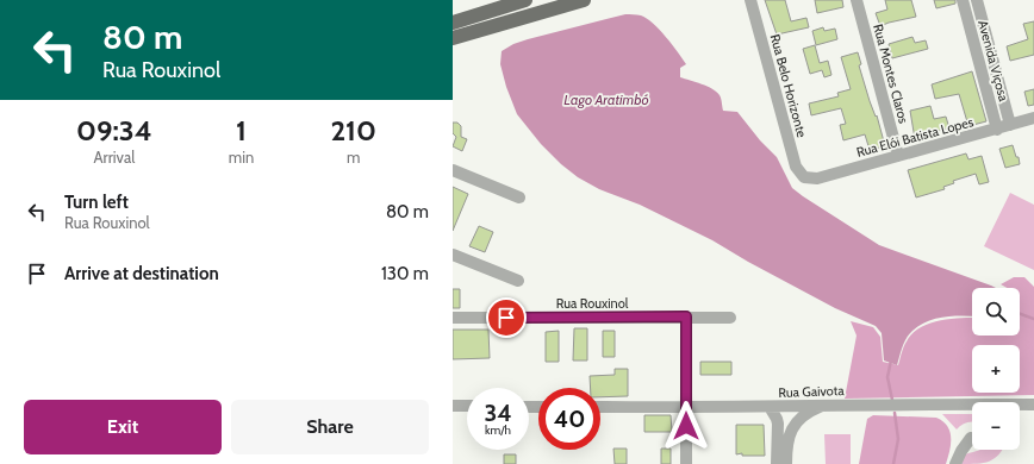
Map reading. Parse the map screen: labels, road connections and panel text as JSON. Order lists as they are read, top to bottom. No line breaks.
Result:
{"streets":{"street":["Avenida Viçosa","Rua Montes Claros","Rua Belo Horizonte","Rua Elói Batista Lopes","Rua Rouxinol","Rua Gaivota"]},"crossings":[["Avenida Viçosa","Rua Elói Batista Lopes"],["Rua Montes Claros","Rua Elói Batista Lopes"],["Rua Belo Horizonte","Rua Elói Batista Lopes"]],"water":["Lago Aratimbó"],"page":{"turn":["80 m","Rua Rouxinol"],"eta":["09:34","Arrival","1","min","210","m"],"list":[{"name":"Turn left","note":"Rua Rouxinol","value":"80 m"},{"name":"Arrive at destination","value":"130 m"}],"map_buttons":["+","−"],"speed":"34 km/h","limit":"40","buttons":["Exit","Share"]}}
